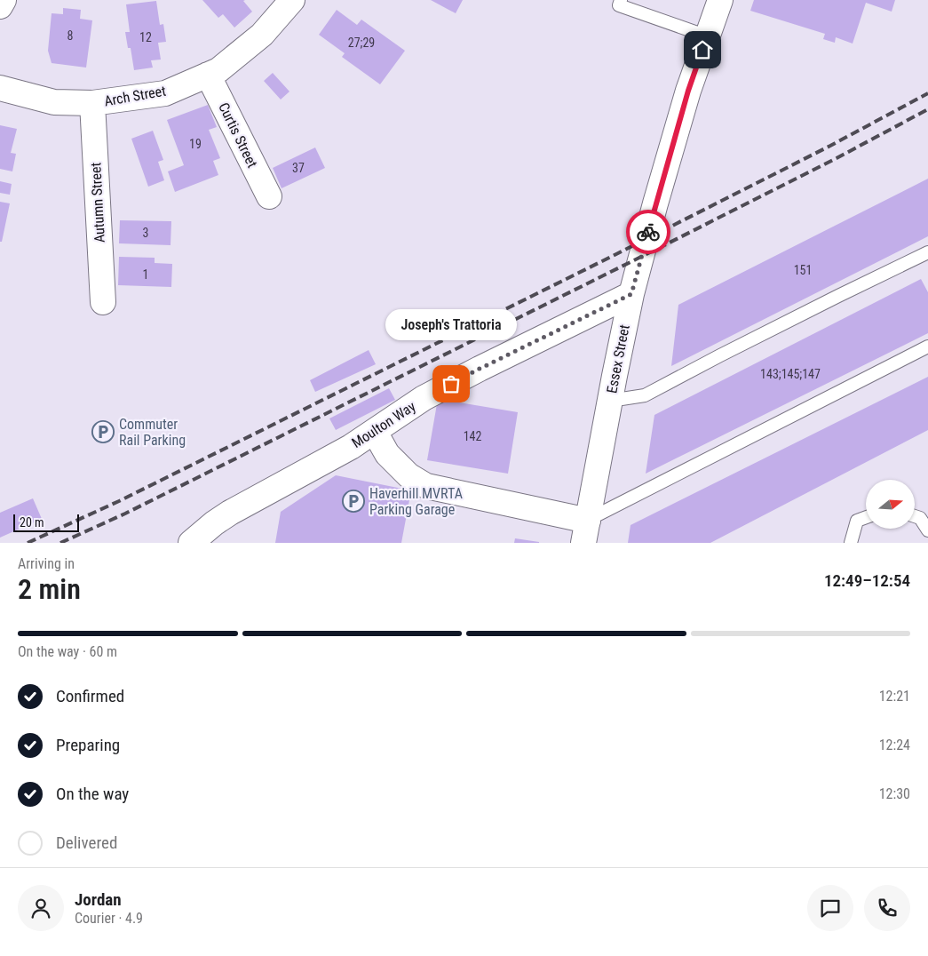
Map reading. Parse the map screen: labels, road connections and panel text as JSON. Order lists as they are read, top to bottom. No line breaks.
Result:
{"streets":{"main road":["Arch Street","Curtis Street","Autumn Street","Essex Street","Moulton Way"]},"crossings":[["Arch Street","Curtis Street"],["Arch Street","Autumn Street"],["Essex Street","Moulton Way"]],"places":{"other":["Joseph's Trattoria"],"parking":["Commuter Rail Parking","Haverhill MVRTA Parking Garage"]},"house_numbers":["8","12","27;29","19","37","3","151","1","143;145;147","142"],"scale_bar":"20 m","north":"right","page":{"bubble":"Joseph's Trattoria","scale":"20 m","heading":["2 min","Arriving in","12:49–12:54"],"panel":["Jordan","Courier · 4.9"],"bar":"On the way · 60 m","list":[["Confirmed","12:21"],["Preparing","12:24"],["On the way","12:30"],"Delivered"]}}
